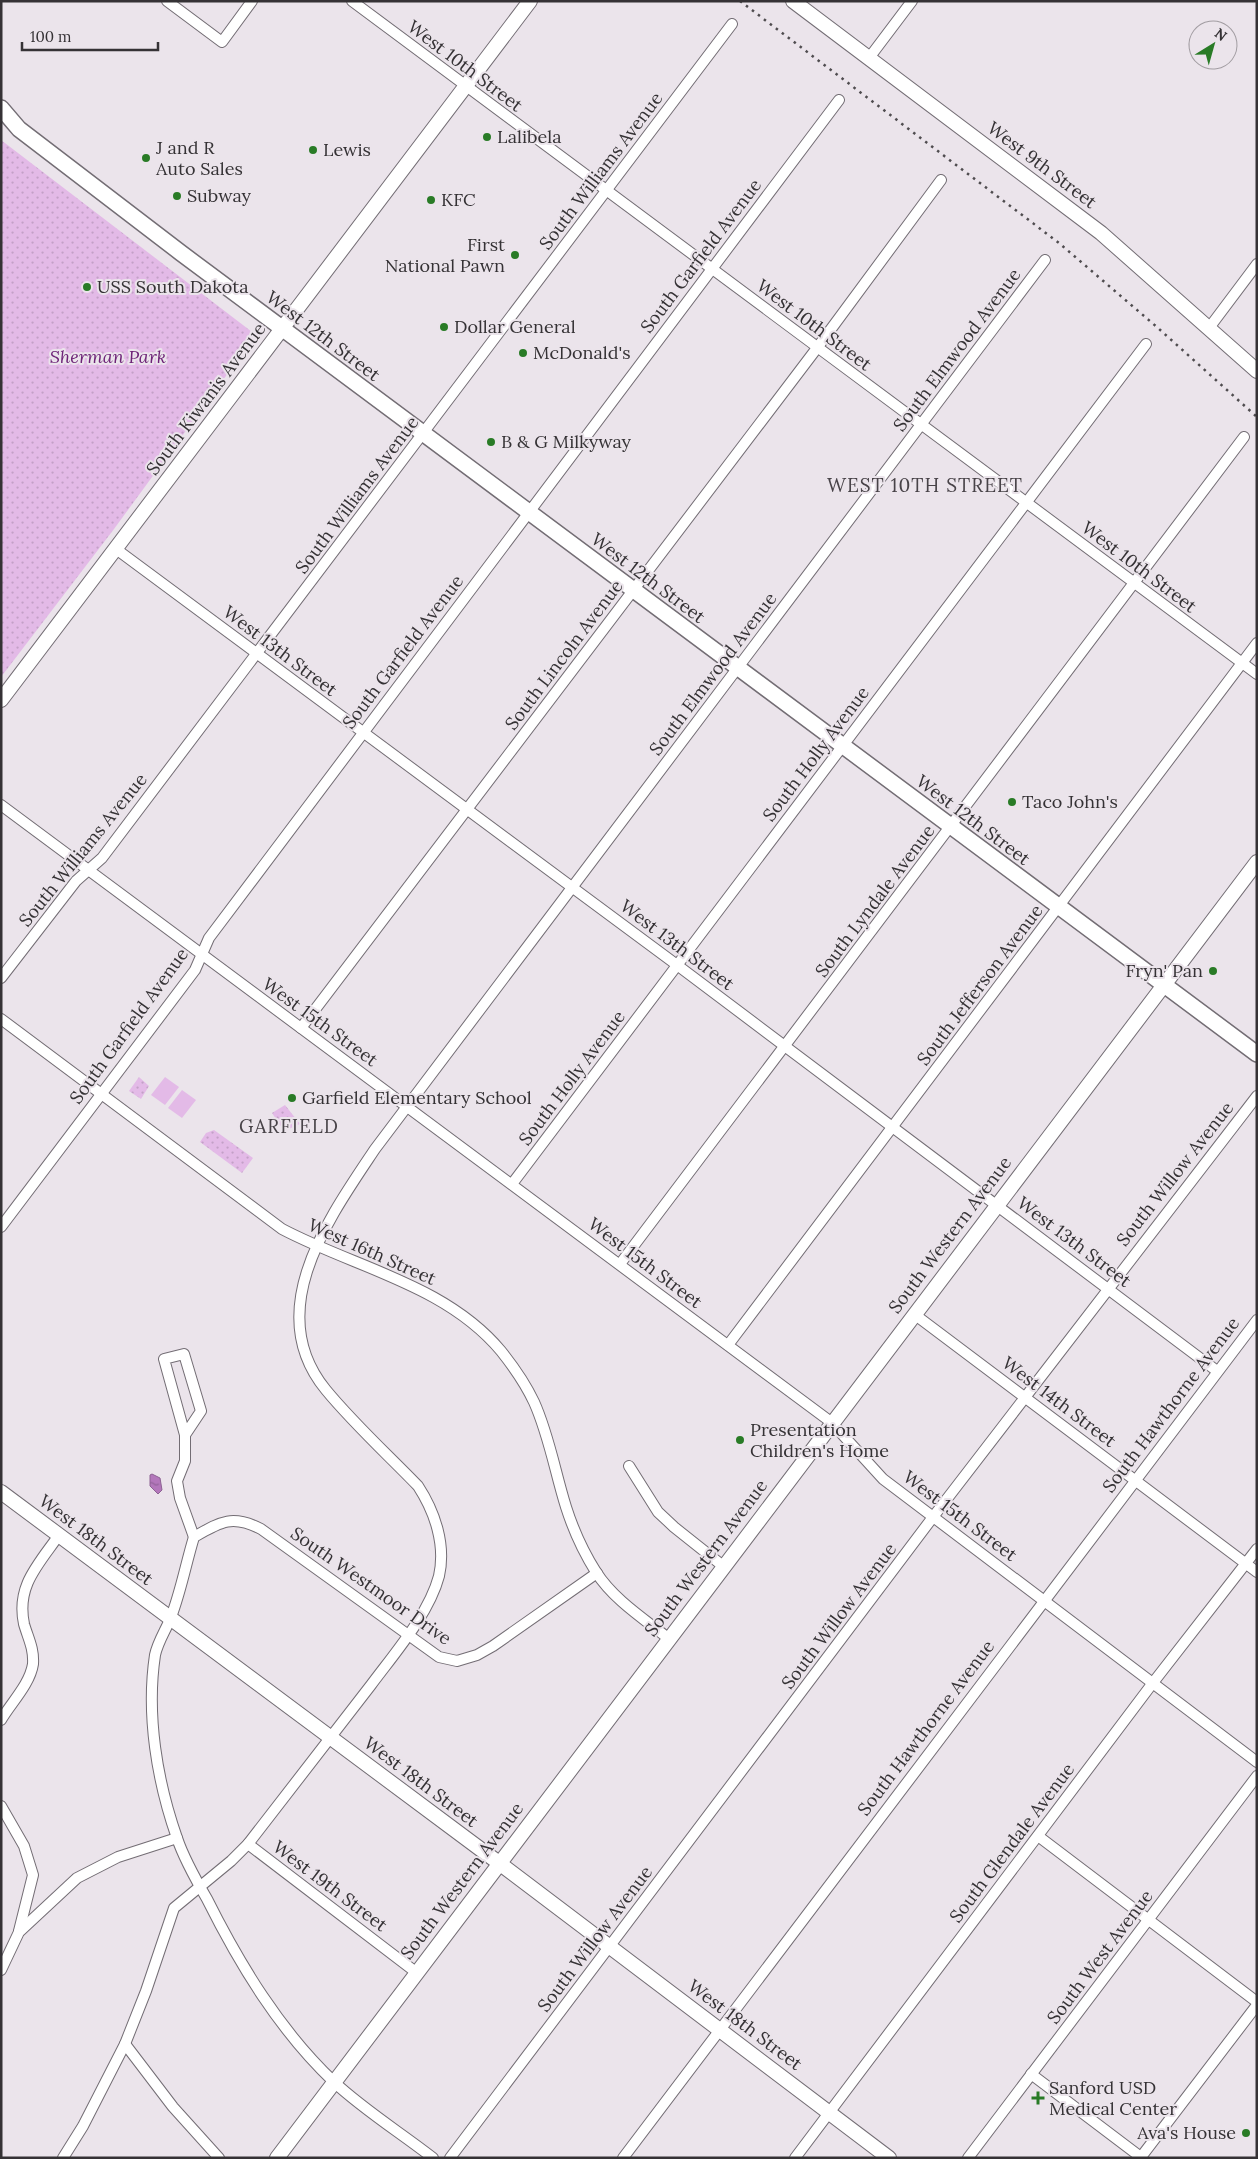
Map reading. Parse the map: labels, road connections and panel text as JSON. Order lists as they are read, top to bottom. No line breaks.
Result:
{"streets":{"main road":["West 12th Street"],"street":["West 10th Street","West 9th Street","South Williams Avenue","South Garfield Avenue","South Elmwood Avenue","South Kiwanis Avenue","West 13th Street","South Lincoln Avenue","South Holly Avenue","South Lyndale Avenue","South Jefferson Avenue","West 15th Street","South Willow Avenue","South Western Avenue","West 16th Street","West 14th Street","South Hawthorne Avenue","West 18th Street","South Westmoor Drive","South Glendale Avenue","West 19th Street","South West Avenue"]},"crossings":[["West 10th Street","South Williams Avenue"],["West 10th Street","South Garfield Avenue"],["West 10th Street","South Elmwood Avenue"],["West 10th Street","South Kiwanis Avenue"],["West 10th Street","South Lincoln Avenue"],["West 10th Street","South Holly Avenue"],["West 10th Street","South Lyndale Avenue"],["West 10th Street","South Jefferson Avenue"],["South Williams Avenue","West 12th Street"],["South Williams Avenue","West 13th Street"],["South Williams Avenue","West 15th Street"],["South Garfield Avenue","West 12th Street"],["South Garfield Avenue","West 13th Street"],["South Garfield Avenue","West 15th Street"],["South Garfield Avenue","West 16th Street"],["West 12th Street","South Elmwood Avenue"],["West 12th Street","South Kiwanis Avenue"],["West 12th Street","South Lincoln Avenue"],["West 12th Street","South Holly Avenue"],["West 12th Street","South Lyndale Avenue"],["West 12th Street","South Jefferson Avenue"],["West 12th Street","South Western Avenue"],["South Elmwood Avenue","West 13th Street"],["South Elmwood Avenue","West 15th Street"],["South Elmwood Avenue","West 16th Street"],["South Elmwood Avenue","West 18th Street"],["South Elmwood Avenue","South Westmoor Drive"],["South Kiwanis Avenue","West 13th Street"],["West 13th Street","South Lincoln Avenue"],["West 13th Street","South Holly Avenue"],["West 13th Street","South Lyndale Avenue"],["West 13th Street","South Jefferson Avenue"],["West 13th Street","South Willow Avenue"],["West 13th Street","South Western Avenue"],["West 13th Street","South Hawthorne Avenue"],["South Lincoln Avenue","West 15th Street"],["South Holly Avenue","West 15th Street"],["South Lyndale Avenue","West 15th Street"],["South Jefferson Avenue","West 15th Street"],["West 15th Street","South Willow Avenue"],["West 15th Street","South Western Avenue"],["West 15th Street","South Hawthorne Avenue"],["West 15th Street","South Glendale Avenue"],["South Willow Avenue","West 14th Street"],["South Willow Avenue","West 18th Street"],["South Western Avenue","West 16th Street"],["South Western Avenue","West 14th Street"],["South Western Avenue","West 18th Street"],["South Western Avenue","West 19th Street"],["West 16th Street","South Westmoor Drive"],["West 14th Street","South Hawthorne Avenue"],["West 14th Street","South Glendale Avenue"],["South Hawthorne Avenue","West 18th Street"],["West 18th Street","South Glendale Avenue"]],"districts":["WEST 10TH STREET","GARFIELD"],"parks":["Sherman Park"],"places":{"other":["Lalibela","Lewis","J and R Auto Sales","Subway","KFC","First National Pawn","USS South Dakota","Dollar General","McDonald's","B & G Milkyway","Taco John's","Fryn' Pan","Garfield Elementary School","Presentation Children's Home","Ava's House"],"health":["Sanford USD Medical Center"]},"scale_bar":"100 m","north":"top right"}
